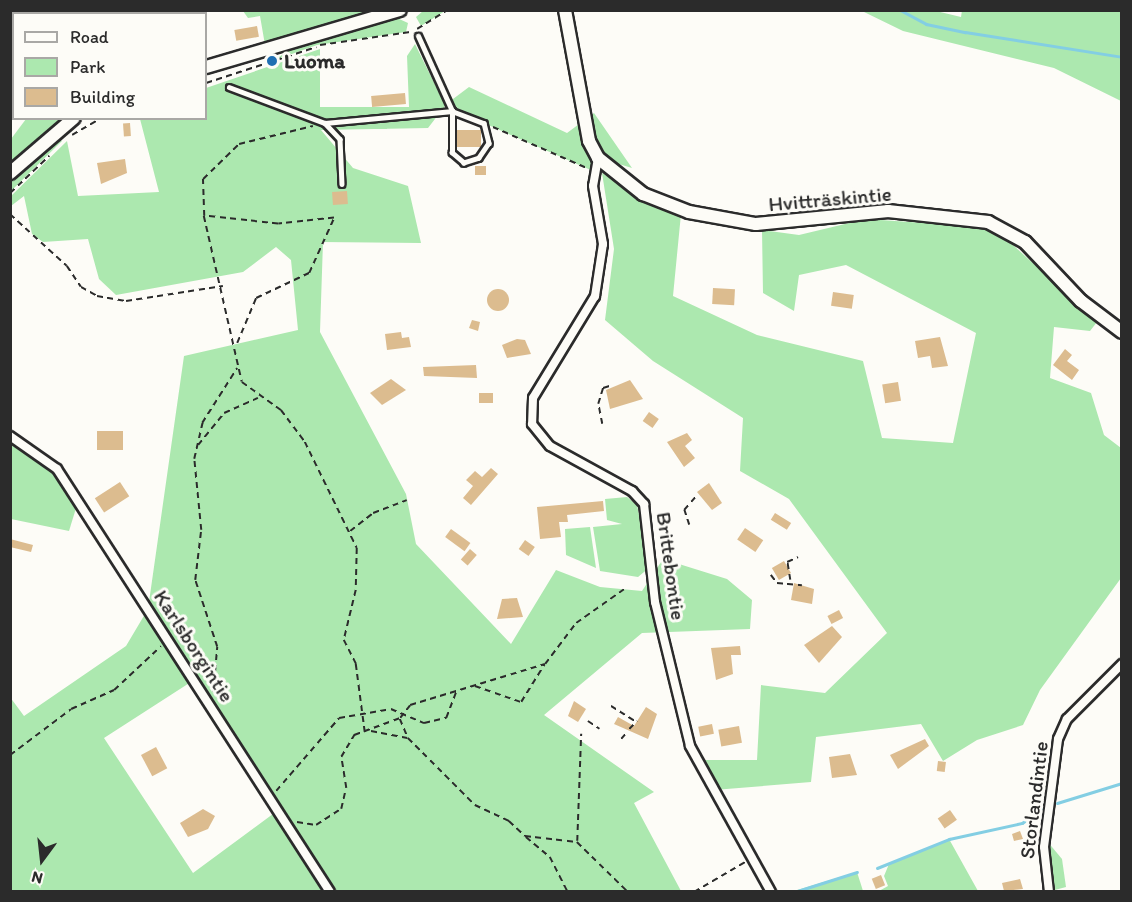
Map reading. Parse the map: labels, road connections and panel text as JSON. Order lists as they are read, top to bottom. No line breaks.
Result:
{"streets":{"street":["Hvitträskintie","Brittebontie","Karlsborgintie","Storlandintie"]},"crossings":[["Hvitträskintie","Brittebontie"]],"places":["Luoma"],"legend":["Road","Park","Building"],"north":"bottom"}
